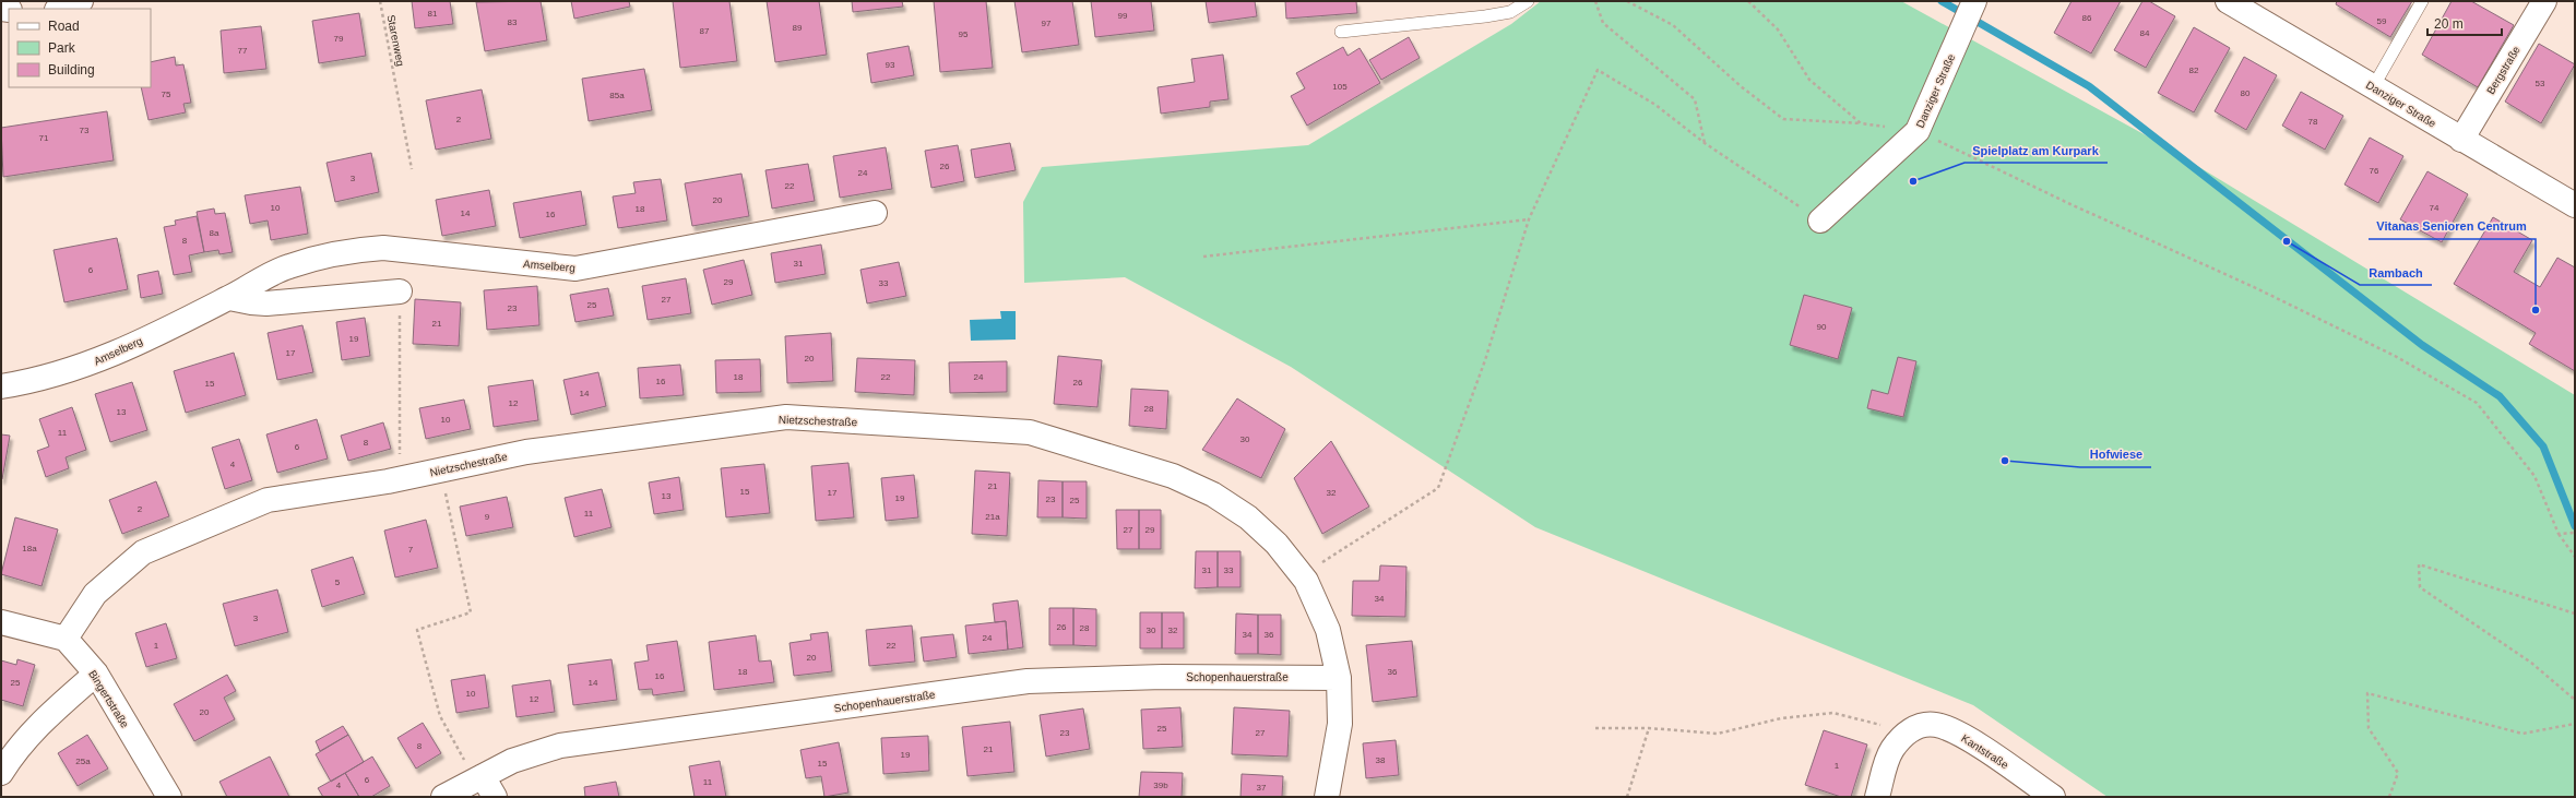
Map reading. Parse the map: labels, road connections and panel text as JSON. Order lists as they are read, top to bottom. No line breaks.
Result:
{"streets":{"street":["Bergstraße","Danziger Straße","Amselberg","Nietzschestraße","Schopenhauerstraße","Bingertstraße","Kantstraße"],"path":["Starenweg"]},"crossings":[["Bergstraße","Danziger Straße"],["Nietzschestraße","Schopenhauerstraße"],["Nietzschestraße","Bingertstraße"]],"places":["Spielplatz am Kurpark","Rambach","Vitanas Senioren Centrum","Hofwiese"],"house_numbers":["81","99","86","59","83","97","89","87","84","95","79","77","93","82","53","105","80","75","85a","2","78","73","71","26","76","24","3","22","20","10","74","18","14","16","8a","8","31","6","29","33","27","25","23","21","90","19","17","20","18","22","24","16","26","15","14","12","28","13","10","11","30","8","6","4","21","15","17","32","13","19","23","25","2","11","9","21a","27","29","18a","7","31","33","5","34","3","26","28","30","32","34","36","24","1","22","20","18","36","16","25","14","10","12","20","25","23","27","8","21","19","38","25a","15","1","6","11","4","39b","37"],"legend":["Road","Park","Building"],"scale_bar":"20 m"}
